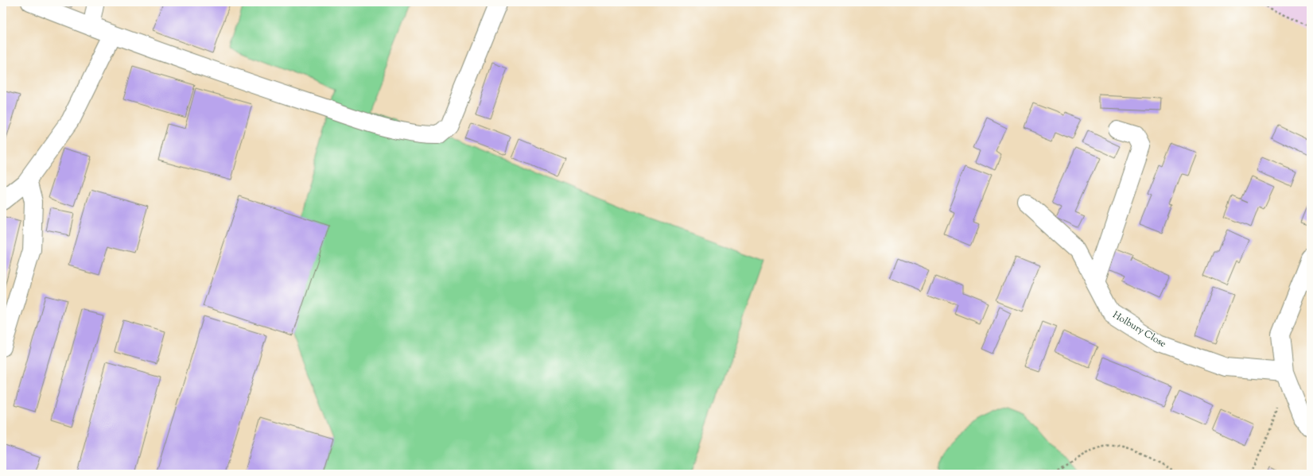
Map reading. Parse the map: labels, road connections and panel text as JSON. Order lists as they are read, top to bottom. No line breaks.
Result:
{"streets":{"street":["Holbury Close"]}}
